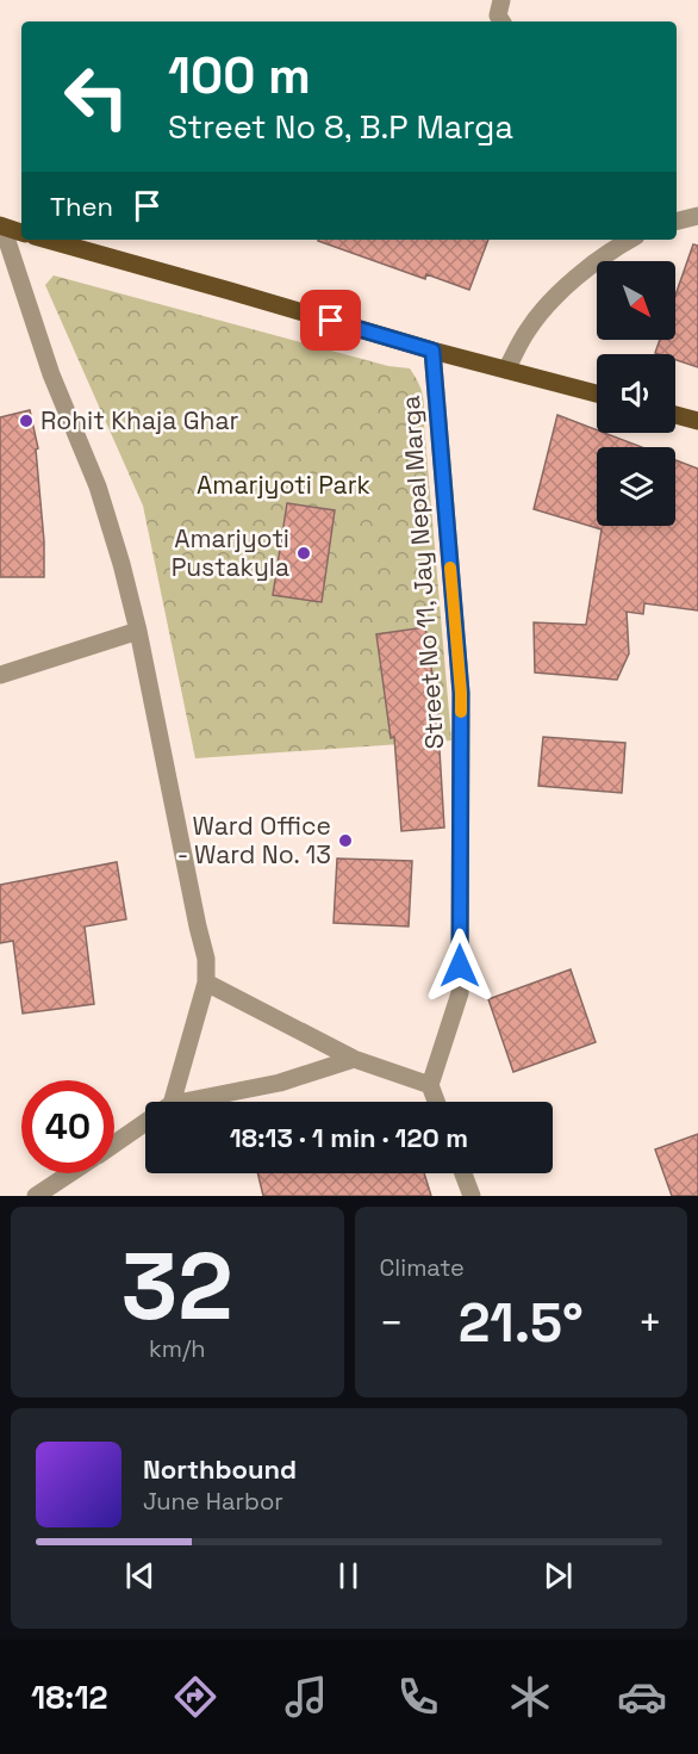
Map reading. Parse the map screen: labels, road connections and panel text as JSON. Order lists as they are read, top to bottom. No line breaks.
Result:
{"streets":{"street":["Street No 11, Jay Nepal Marga"]},"parks":["Amarjyoti Park"],"places":["Rohit Khaja Ghar","Amarjyoti Pustakyla","Ward Office - Ward No. 13"],"north":"bottom right","page":{"turn":["100 m","Street No 8, B.P Marga"],"then":"Then","limit":"40","trip":"18:13 · 1 min · 120 m","tile":[["32","km/h"],"Climate"],"heat":["−","21.5°","+"],"song":["Northbound","June Harbor"],"tabs":"18:12"}}
